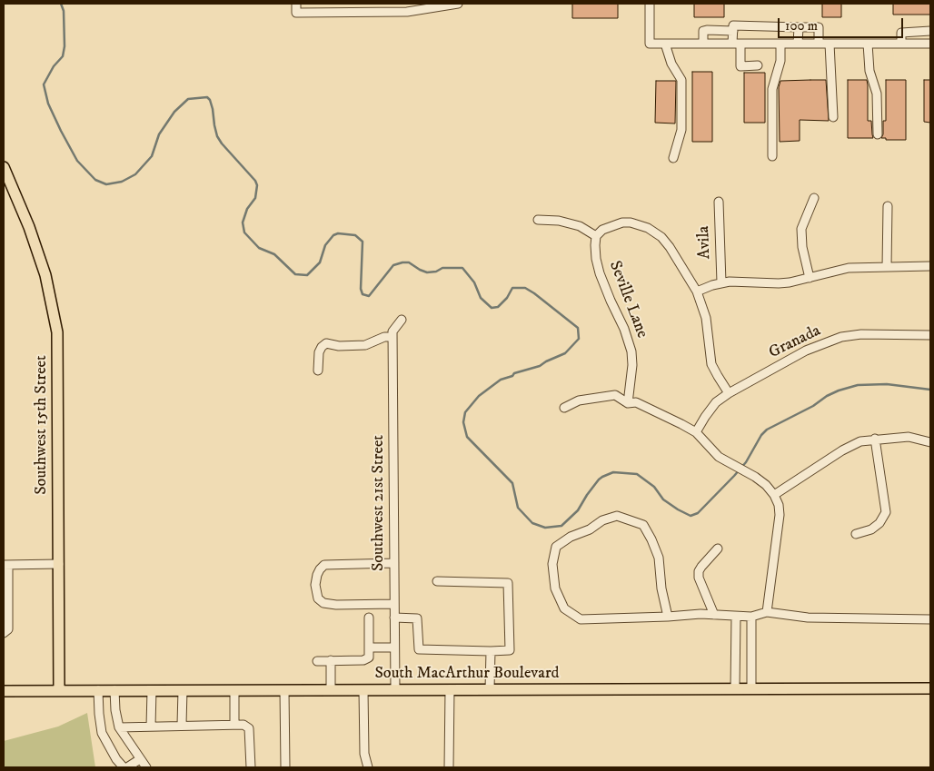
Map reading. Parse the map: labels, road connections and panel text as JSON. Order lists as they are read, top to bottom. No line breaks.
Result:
{"streets":{"main road":["Southwest 15th Street","South MacArthur Boulevard"],"street":["Avila","Seville Lane","Granada","Southwest 21st Street"]},"crossings":[["Southwest 15th Street","South MacArthur Boulevard"],["Southwest 21st Street","South MacArthur Boulevard"]],"scale_bar":"100 m"}
